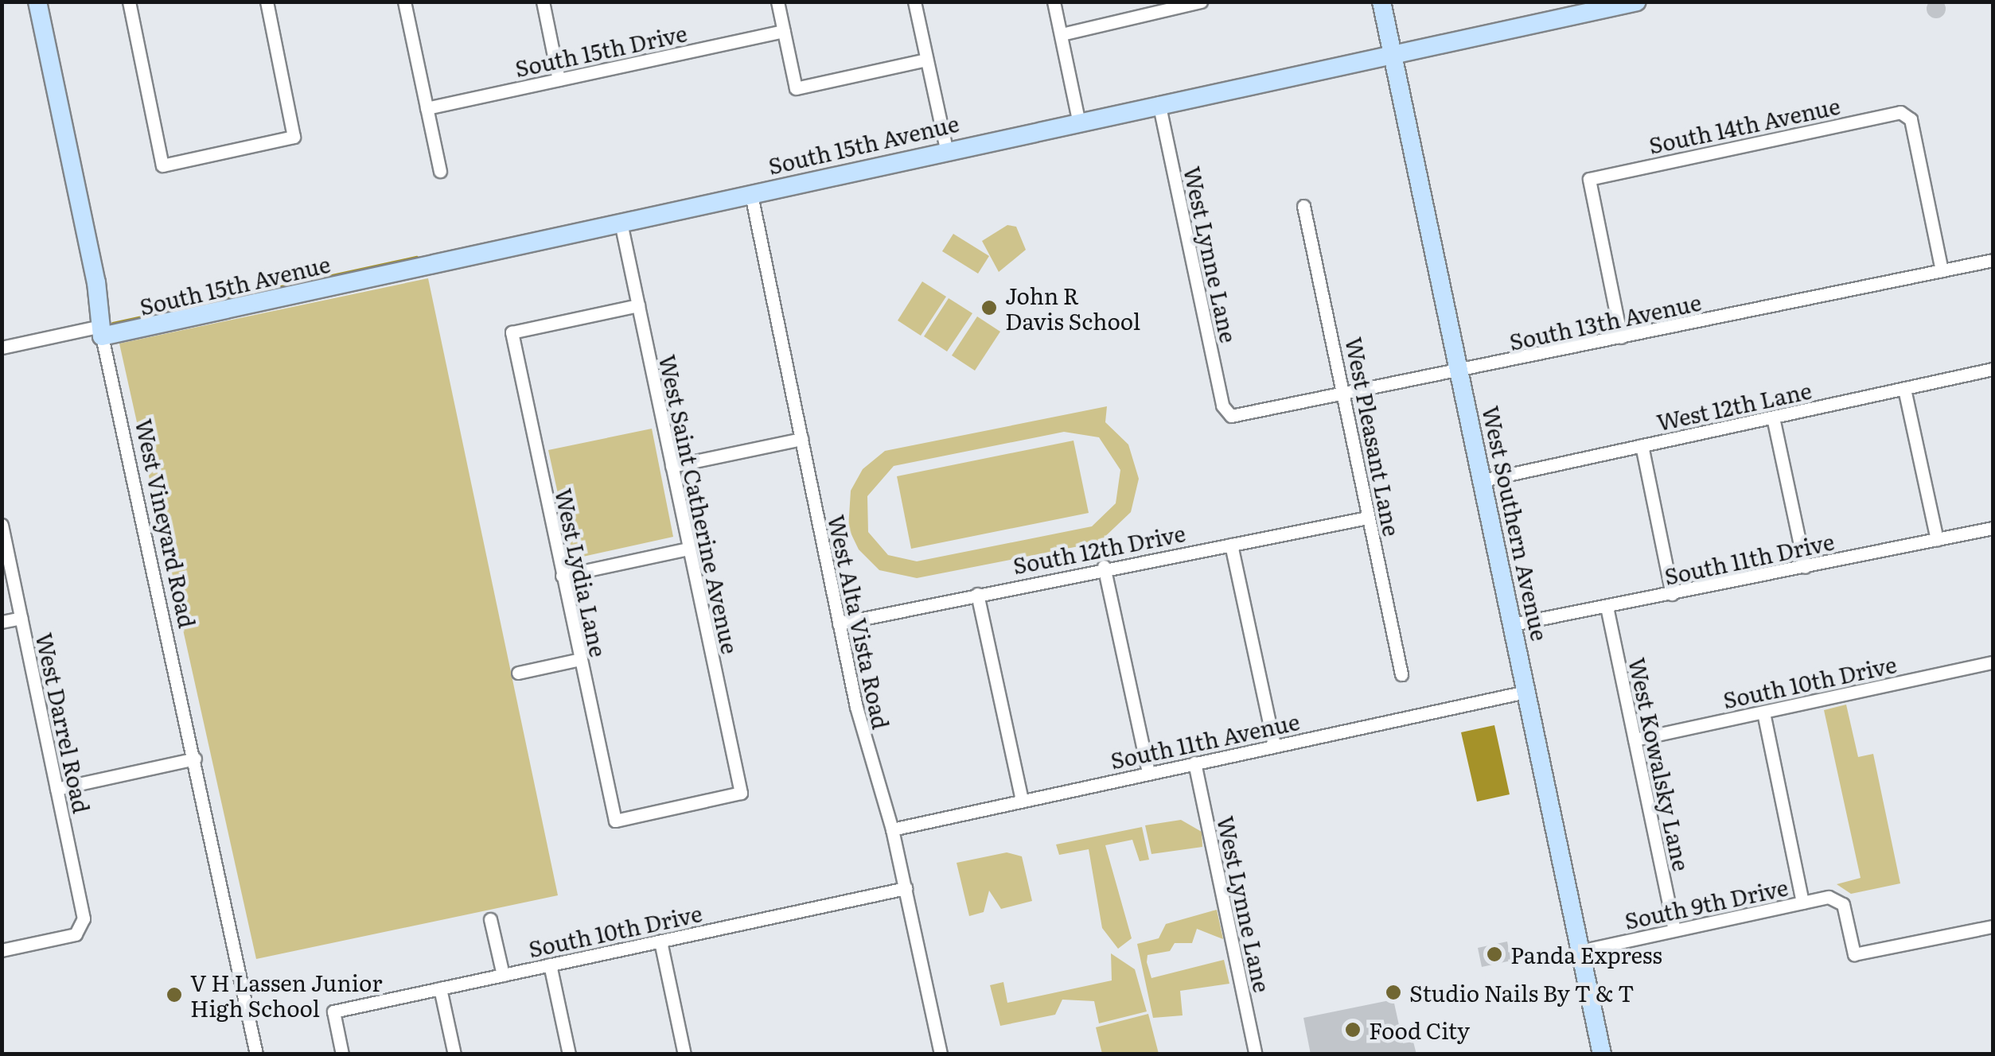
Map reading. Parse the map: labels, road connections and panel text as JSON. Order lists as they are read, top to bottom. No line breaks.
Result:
{"streets":{"street":["South 15th Drive","South 14th Avenue","South 15th Avenue","West Lynne Lane","South 13th Avenue","West 12th Lane","West Pleasant Lane","West Saint Catherine Avenue","West Vineyard Road","West Southern Avenue","South 12th Drive","South 11th Drive","West Lydia Lane","West Alta Vista Road","South 10th Drive","West Darrel Road","South 11th Avenue","West Kowalsky Lane","South 9th Drive"]},"crossings":[["South 14th Avenue","South 13th Avenue"],["South 15th Avenue","West Lynne Lane"],["South 15th Avenue","West Saint Catherine Avenue"],["South 15th Avenue","West Vineyard Road"],["South 15th Avenue","West Southern Avenue"],["South 15th Avenue","West Alta Vista Road"],["West Lynne Lane","South 13th Avenue"],["West Lynne Lane","South 11th Avenue"],["South 13th Avenue","West Pleasant Lane"],["South 13th Avenue","West Southern Avenue"],["West 12th Lane","West Southern Avenue"],["West Pleasant Lane","South 12th Drive"],["West Saint Catherine Avenue","West Lydia Lane"],["West Southern Avenue","South 11th Drive"],["West Southern Avenue","South 11th Avenue"],["West Southern Avenue","South 9th Drive"],["South 12th Drive","West Alta Vista Road"],["South 11th Drive","West Kowalsky Lane"],["West Alta Vista Road","South 10th Drive"],["West Alta Vista Road","South 11th Avenue"],["South 10th Drive","West Kowalsky Lane"],["West Kowalsky Lane","South 9th Drive"]],"places":["John R Davis School","Panda Express","Studio Nails By T & T","V H Lassen Junior High School","Food City"]}
